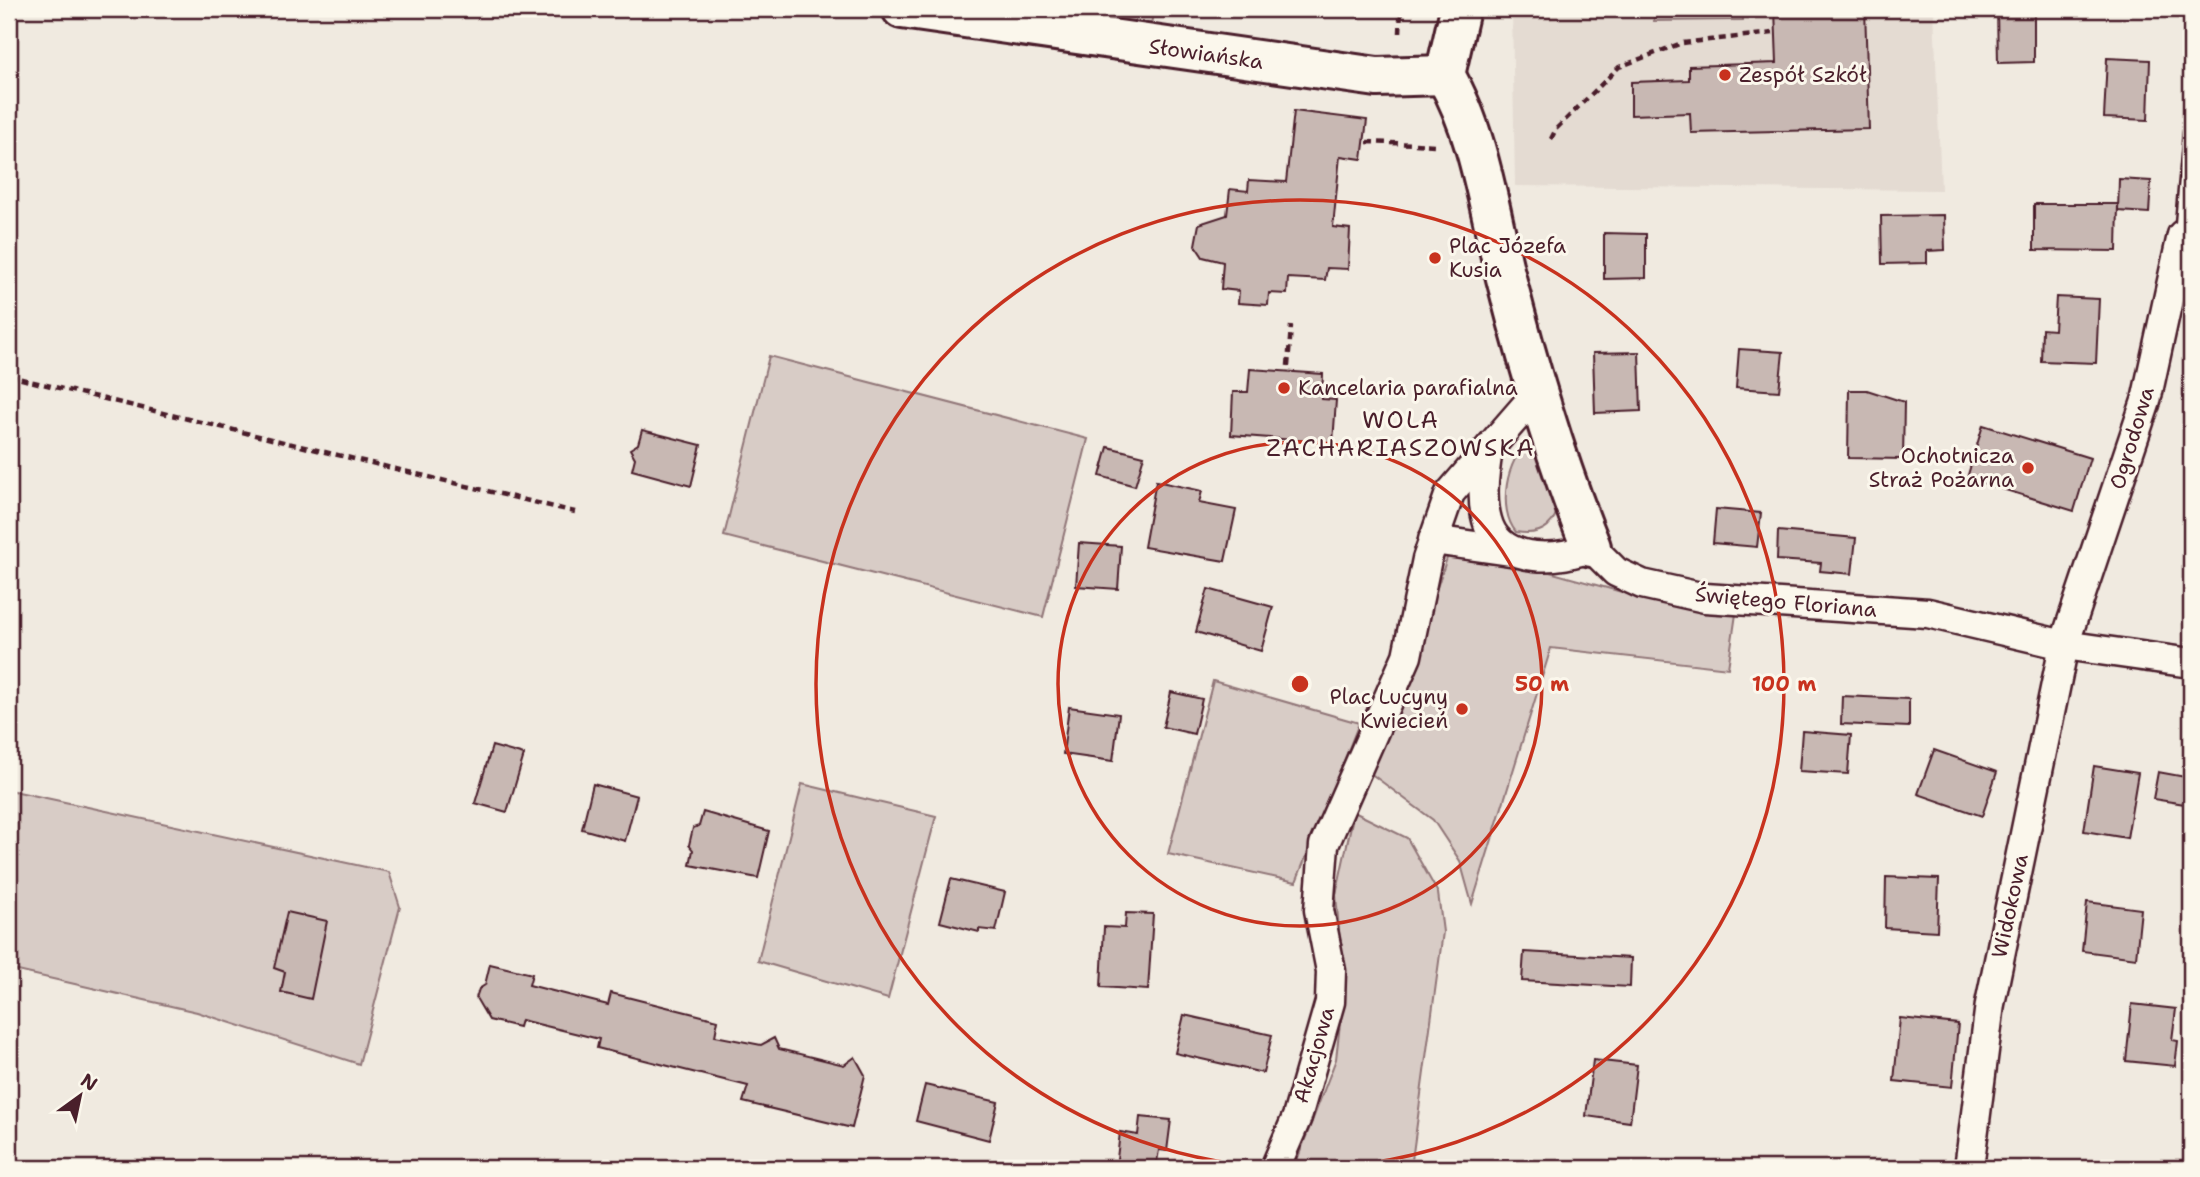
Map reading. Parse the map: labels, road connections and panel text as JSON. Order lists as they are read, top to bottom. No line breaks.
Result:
{"streets":{"street":["Słowiańska","Ogrodowa","Świętego Floriana","Widokowa","Akacjowa"]},"crossings":[["Słowiańska","Świętego Floriana"],["Ogrodowa","Świętego Floriana"],["Ogrodowa","Widokowa"],["Świętego Floriana","Widokowa"],["Świętego Floriana","Akacjowa"]],"districts":["WOLA ZACHARIASZOWSKA"],"places":["Zespół Szkół","Plac Józefa Kusia","Kancelaria parafialna","Ochotnicza Straż Pożarna","Plac Lucyny Kwiecień"],"north":"top right","rings":["50 m","100 m"]}
